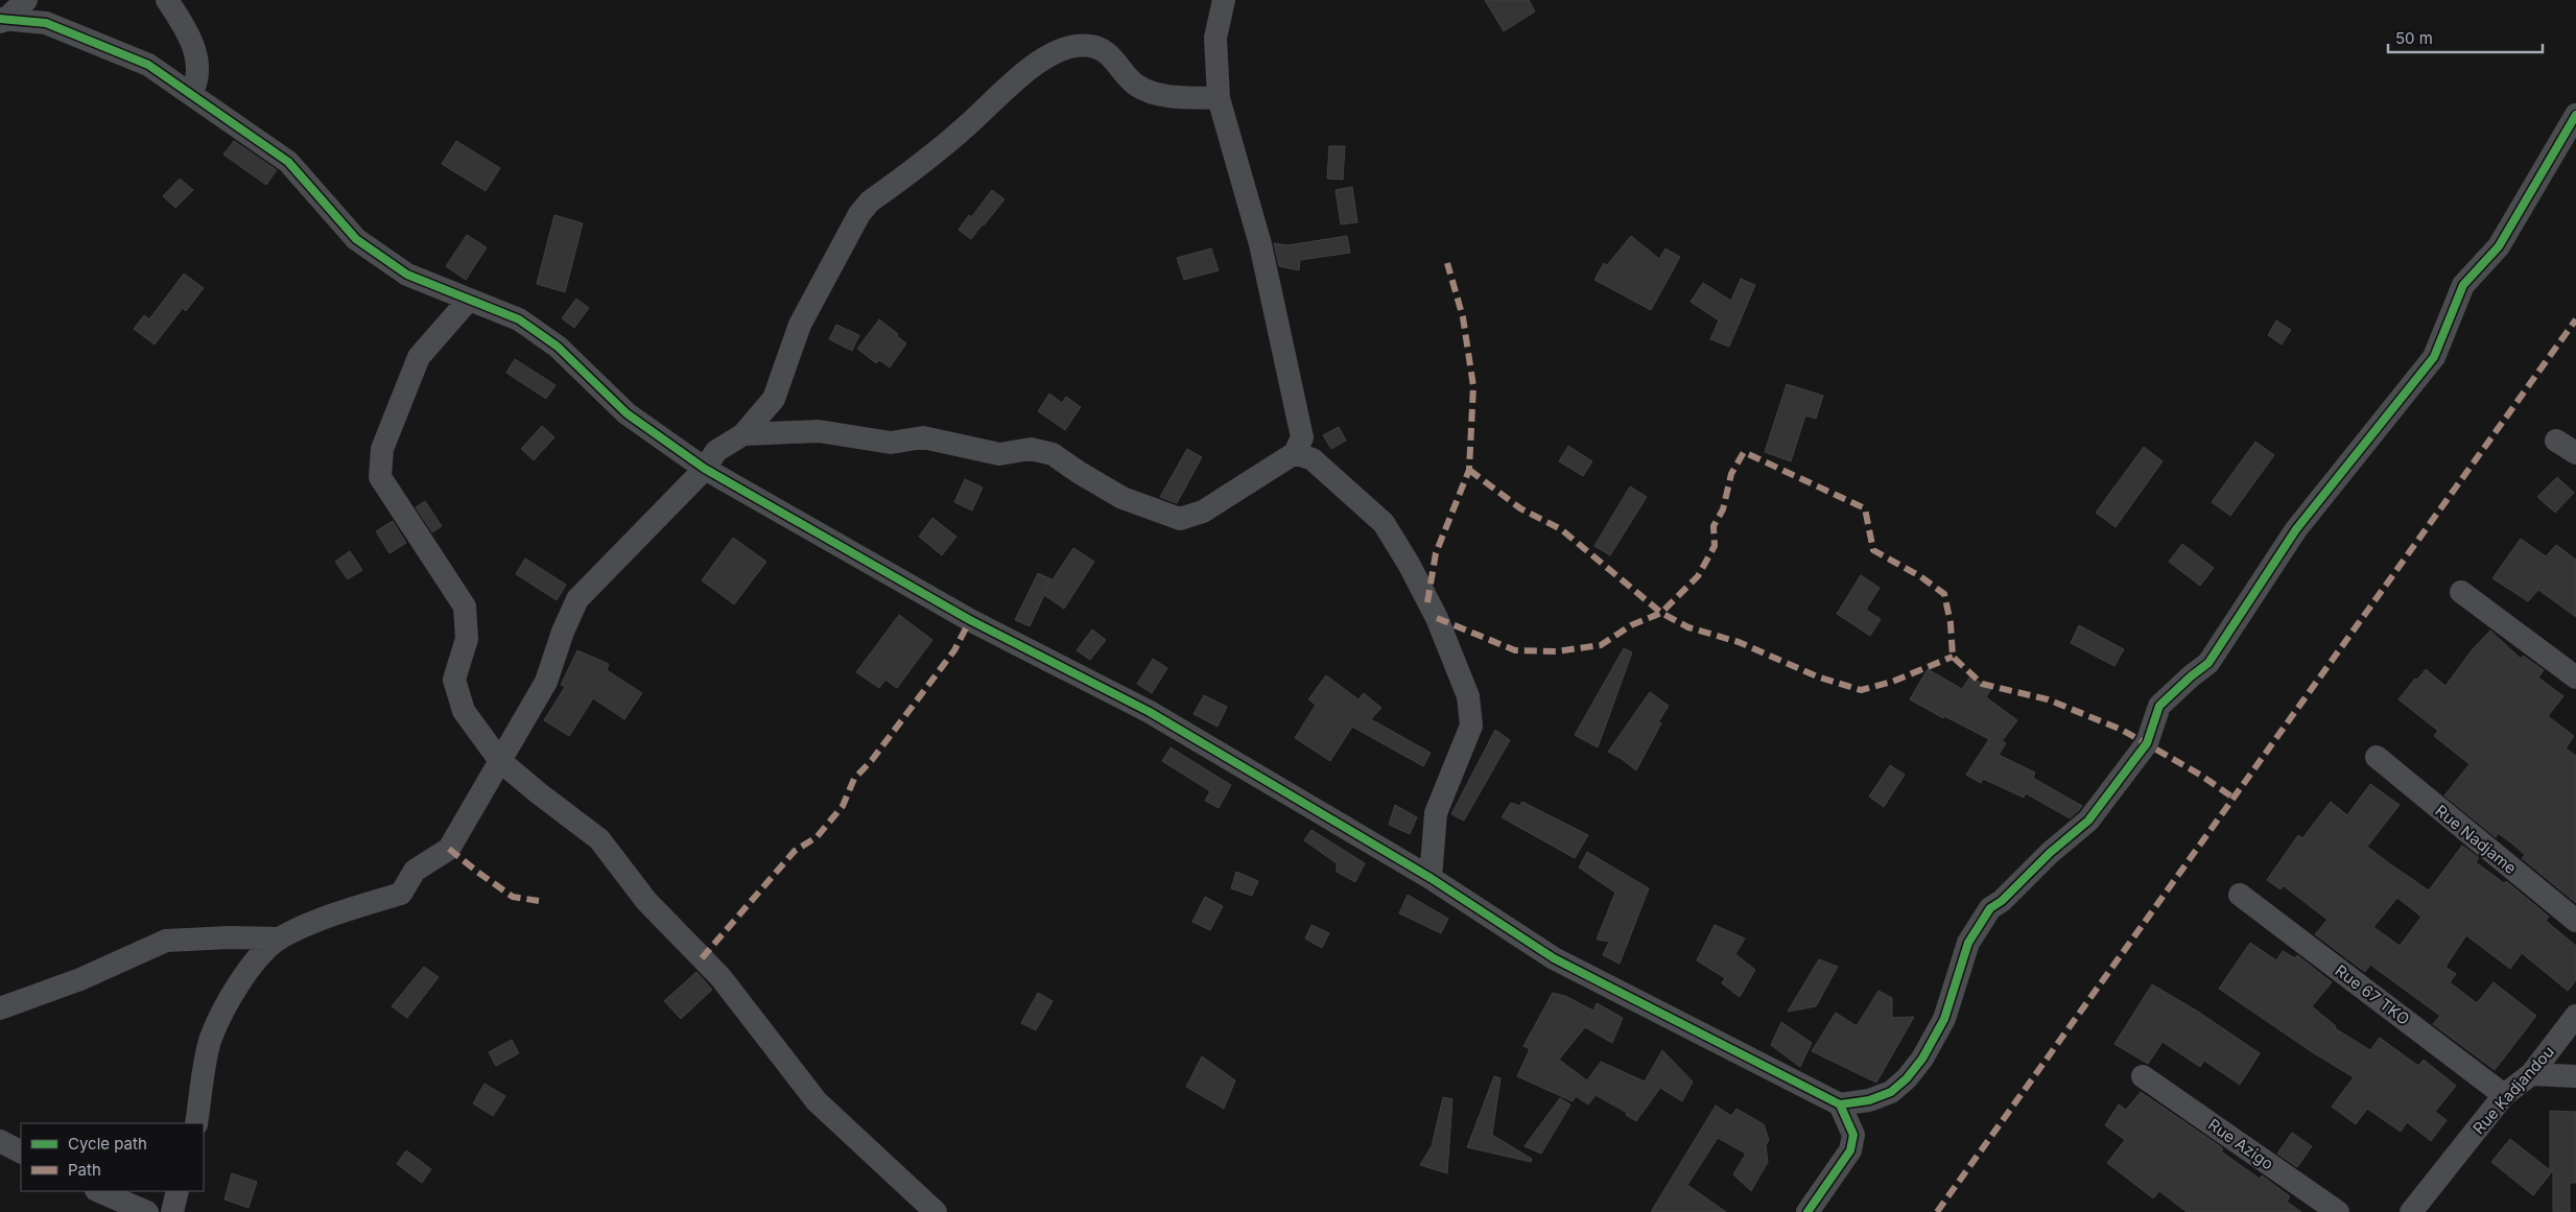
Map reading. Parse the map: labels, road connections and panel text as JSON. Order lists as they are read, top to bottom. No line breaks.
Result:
{"streets":{"street":["Rue Nadjame","Rue 67 TKO","Rue Kadjandou","Rue Azigo"]},"crossings":[["Rue 67 TKO","Rue Kadjandou"]],"legend":["Cycle path","Path"],"scale_bar":"50 m"}
